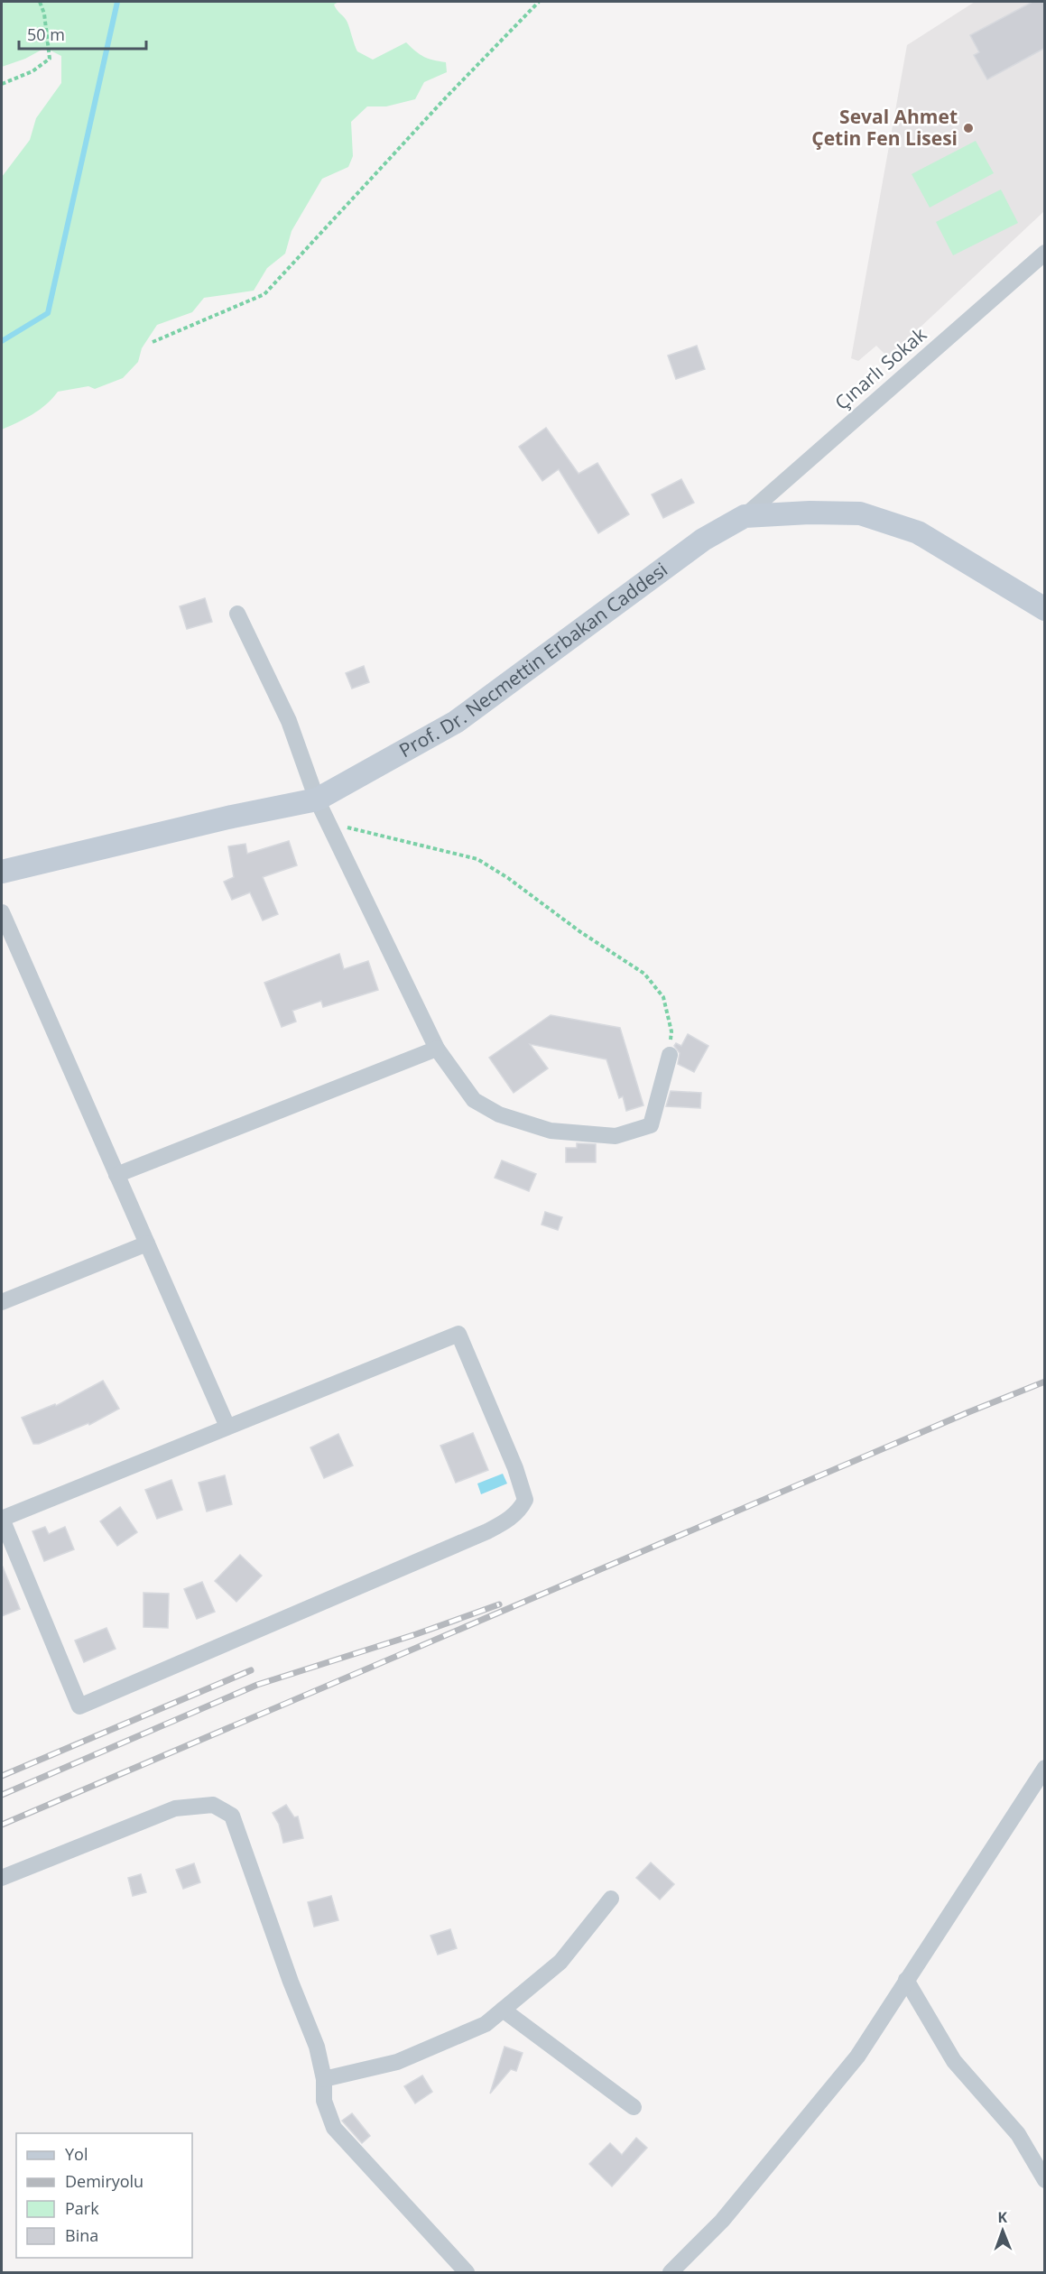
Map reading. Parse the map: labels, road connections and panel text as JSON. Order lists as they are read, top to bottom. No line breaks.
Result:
{"streets":{"street":["Çınarlı Sokak","Prof. Dr. Necmettin Erbakan Caddesi"]},"crossings":[["Çınarlı Sokak","Prof. Dr. Necmettin Erbakan Caddesi"]],"places":["Seval Ahmet Çetin Fen Lisesi"],"legend":["Yol","Demiryolu","Park","Bina"],"scale_bar":"50 m","north":"top"}
